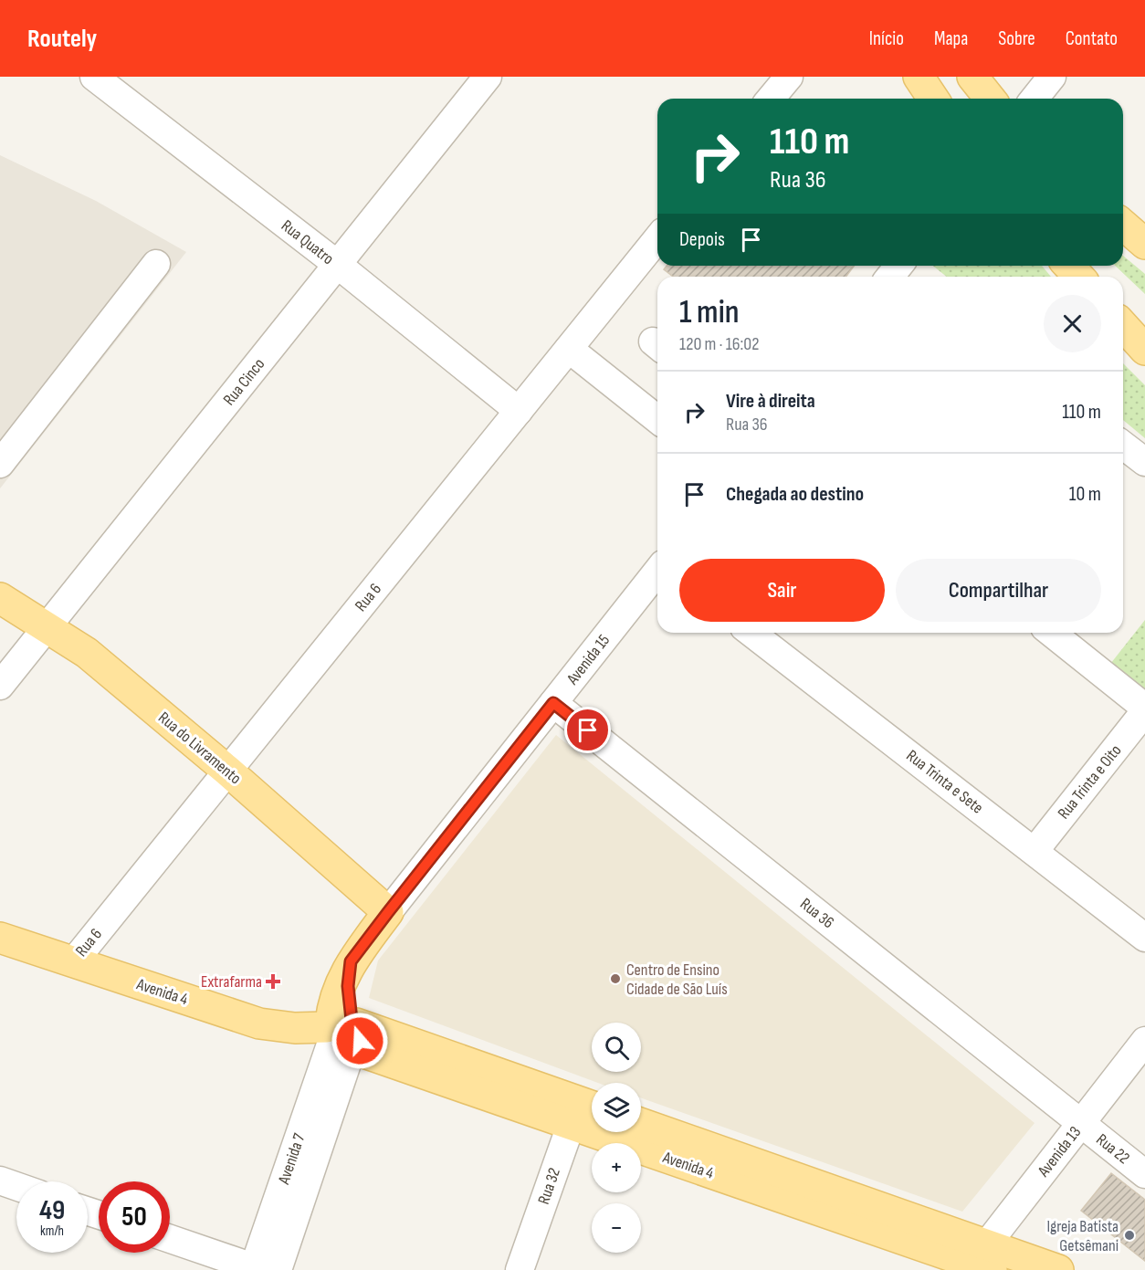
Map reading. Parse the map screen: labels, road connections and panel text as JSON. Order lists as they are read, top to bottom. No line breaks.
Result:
{"streets":{"main road":["Avenida 15","Rua do Livramento","Avenida 4"],"street":["Rua Quatro","Rua Cinco","Rua 6","Rua Trinta e Sete","Rua Trinta e Oito","Rua 36","Rua 22","Avenida 13","Avenida 7","Rua 32"]},"crossings":[["Rua Quatro","Rua Cinco"],["Rua Quatro","Rua 6"],["Rua Cinco","Rua do Livramento"],["Rua 6","Rua do Livramento"],["Rua 6","Avenida 4"],["Avenida 15","Rua do Livramento"],["Avenida 15","Rua 36"],["Avenida 15","Avenida 4"],["Avenida 15","Avenida 7"],["Rua Trinta e Sete","Rua Trinta e Oito"],["Rua 36","Rua 22"],["Rua 36","Avenida 13"],["Avenida 4","Avenida 13"],["Avenida 4","Avenida 7"],["Avenida 4","Rua 32"],["Rua 22","Avenida 13"]],"places":{"other":["Centro de Ensino Cidade de São Luís","Igreja Batista Getsêmani"],"health":["Extrafarma"]},"page":{"header":"Routely","nav":["Início","Mapa","Sobre","Contato"],"turn":["110 m","Rua 36"],"then":"Depois","heading":["1 min","120 m · 16:02"],"list":[{"name":"Vire à direita","note":"Rua 36","value":"110 m"},{"name":"Chegada ao destino","value":"10 m"}],"buttons":["Sair","Compartilhar"],"map_buttons":["+","−"],"speed":"49 km/h","limit":"50"}}
